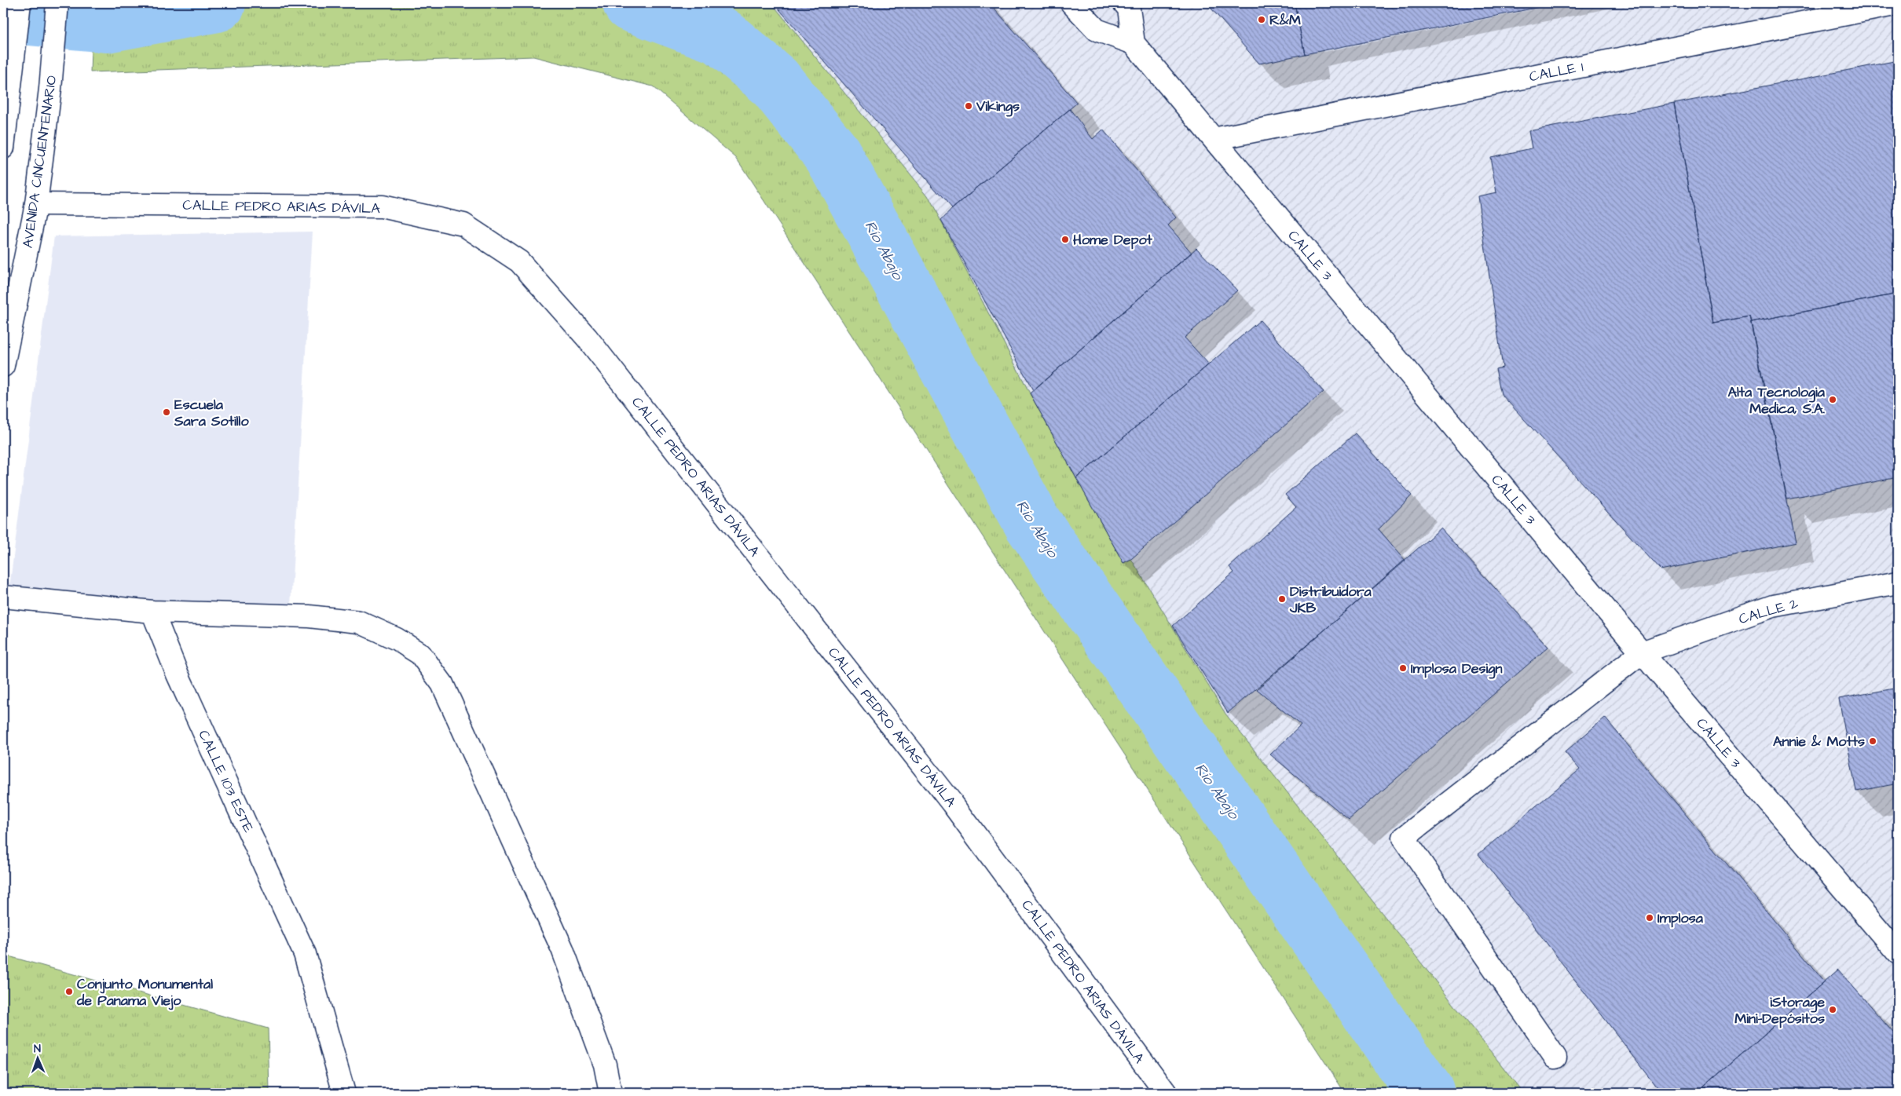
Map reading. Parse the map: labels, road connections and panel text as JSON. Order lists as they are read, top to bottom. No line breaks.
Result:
{"streets":{"street":["CALLE 1","AVENIDA CINCUENTENARIO","CALLE PEDRO ARIAS DÁVILA","CALLE 3","CALLE 2","CALLE 103 ESTE"]},"crossings":[["CALLE 1","CALLE 3"],["AVENIDA CINCUENTENARIO","CALLE PEDRO ARIAS DÁVILA"],["CALLE 3","CALLE 2"]],"water":["Río Abajo"],"places":["R&M","Vikings","Home Depot","Alta Tecnologia Medica, S.A.","Escuela Sara Sotillo","Distribuidora JKB","Implosa Design","Annie & Motts","Implosa","Conjunto Monumental de Panama Viejo","iStorage Mini-Depósitos"],"north":"top"}
